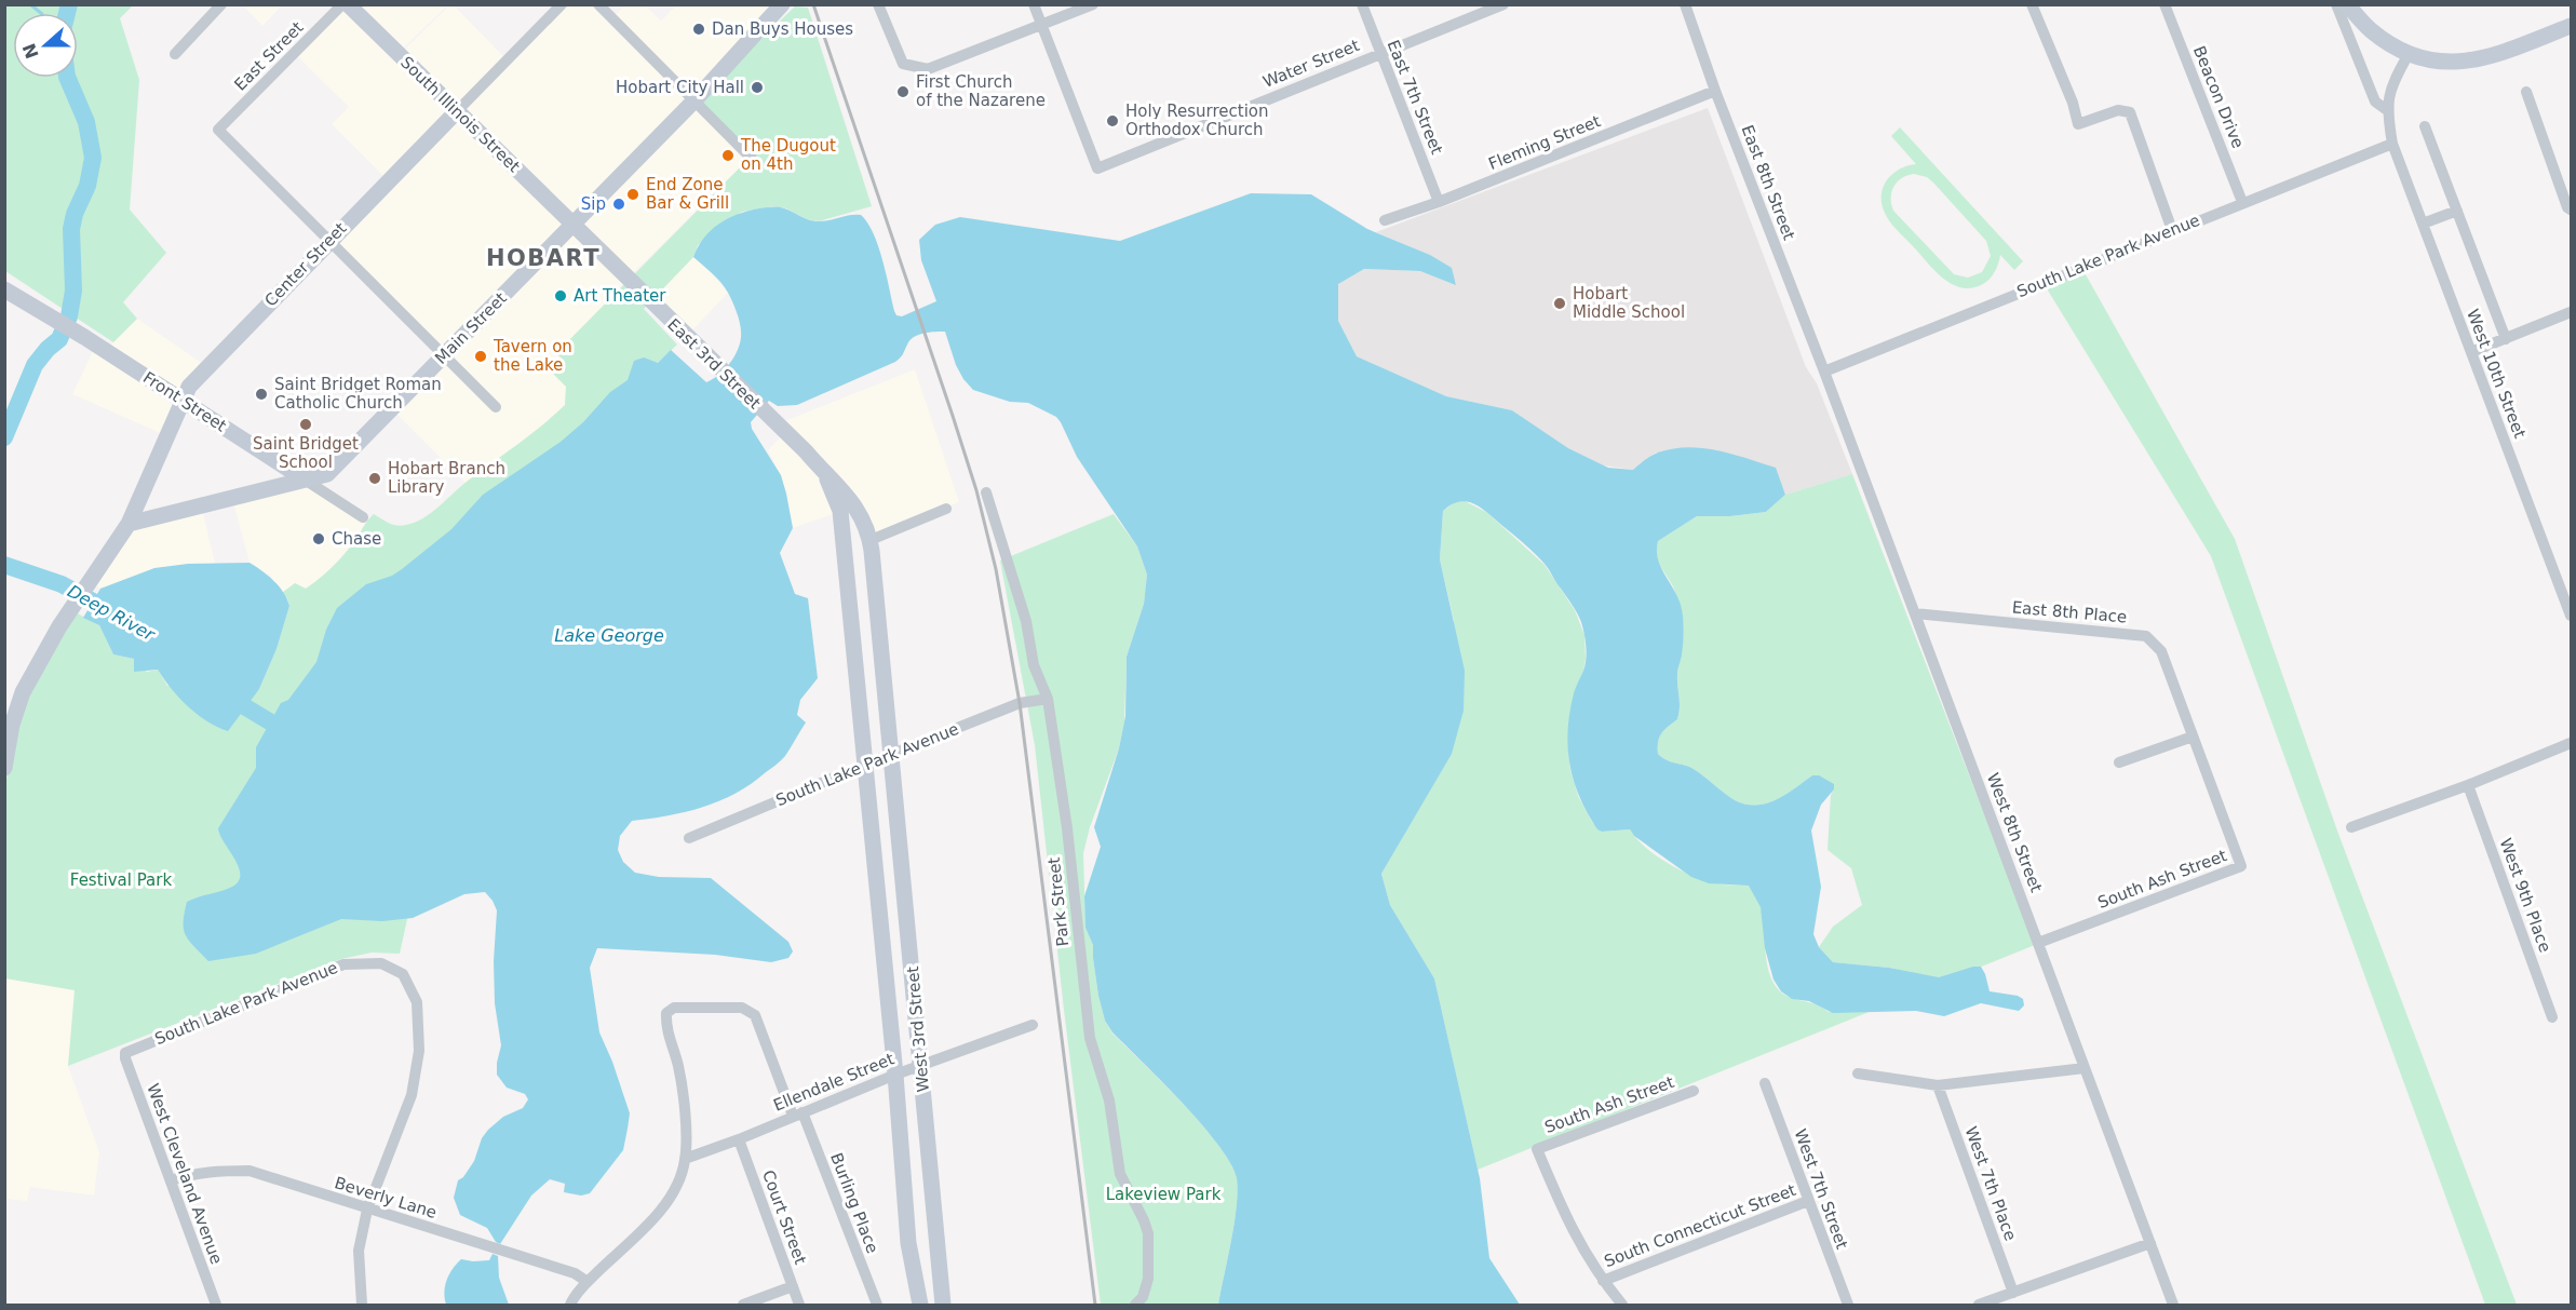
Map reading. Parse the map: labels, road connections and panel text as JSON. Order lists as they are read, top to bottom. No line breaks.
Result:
{"streets":{"street":["East Street","Water Street","East 7th Street","Beacon Drive","South Illinois Street","Fleming Street","East 8th Street","South Lake Park Avenue","Center Street","Main Street","East 3rd Street","West 10th Street","Front Street","East 8th Place","West 8th Street","South Ash Street","West 9th Place","Park Street","West 3rd Street","Ellendale Street","West Cleveland Avenue","West 7th Place","West 7th Street","Beverly Lane","Burling Place","Court Street","South Connecticut Street"]},"crossings":[["East Street","Center Street"],["Water Street","East 7th Street"],["East 7th Street","Fleming Street"],["Beacon Drive","South Lake Park Avenue"],["South Illinois Street","Center Street"],["South Illinois Street","Main Street"],["South Illinois Street","East 3rd Street"],["Fleming Street","East 8th Street"],["East 8th Street","South Lake Park Avenue"],["East 8th Street","West 8th Street"],["South Lake Park Avenue","East 3rd Street"],["South Lake Park Avenue","West 10th Street"],["South Lake Park Avenue","West 8th Street"],["South Lake Park Avenue","Park Street"],["South Lake Park Avenue","West 3rd Street"],["South Lake Park Avenue","West Cleveland Avenue"],["South Lake Park Avenue","Beverly Lane"],["Center Street","Main Street"],["Center Street","Front Street"],["Main Street","East 3rd Street"],["Main Street","Front Street"],["East 3rd Street","West 3rd Street"],["East 8th Place","West 8th Street"],["East 8th Place","South Ash Street"],["West 8th Street","South Ash Street"],["South Ash Street","South Connecticut Street"],["West 3rd Street","Ellendale Street"],["Ellendale Street","Burling Place"],["Ellendale Street","Court Street"],["West Cleveland Avenue","Beverly Lane"],["West 7th Street","South Connecticut Street"]],"districts":["HOBART"],"water":["Deep River","Lake George"],"parks":["Festival Park","Lakeview Park"],"places":["Dan Buys Houses","Hobart City Hall","First Church of the Nazarene","Holy Resurrection Orthodox Church","The Dugout on 4th","End Zone Bar & Grill","Sip","Art Theater","Hobart Middle School","Tavern on the Lake","Saint Bridget Roman Catholic Church","Saint Bridget School","Hobart Branch Library","Chase"],"north":"left"}
